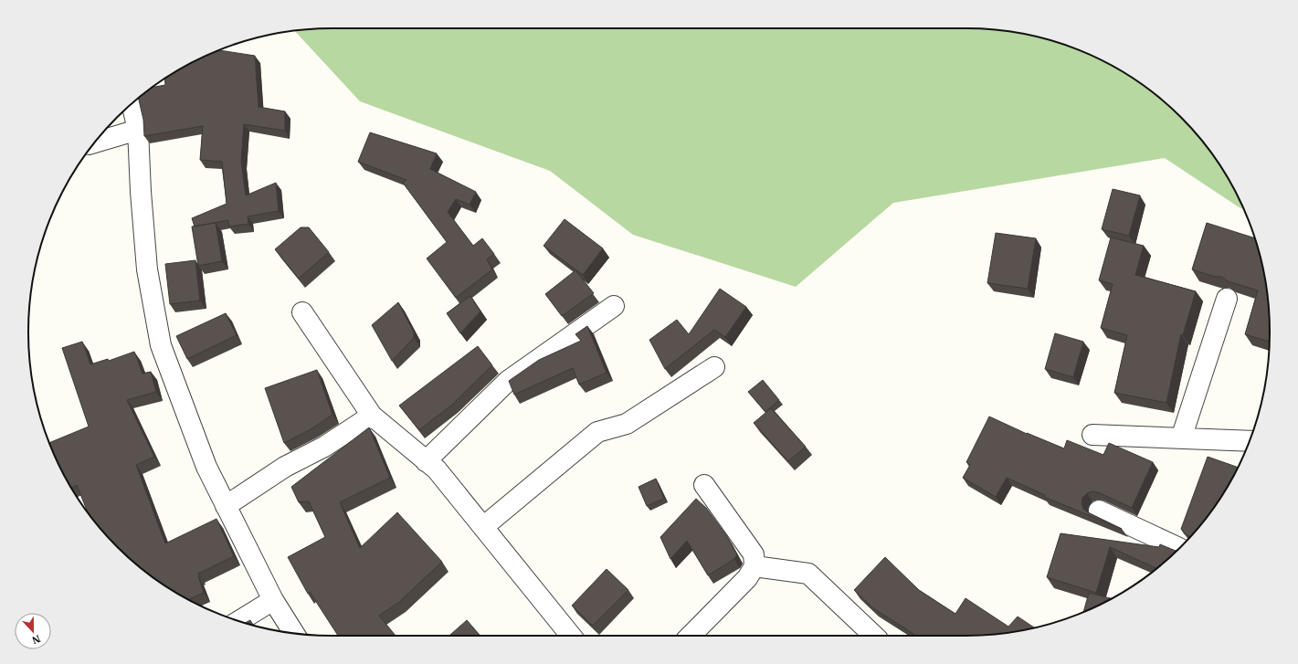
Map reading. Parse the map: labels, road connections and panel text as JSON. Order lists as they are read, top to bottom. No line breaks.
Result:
{"north":"bottom"}
